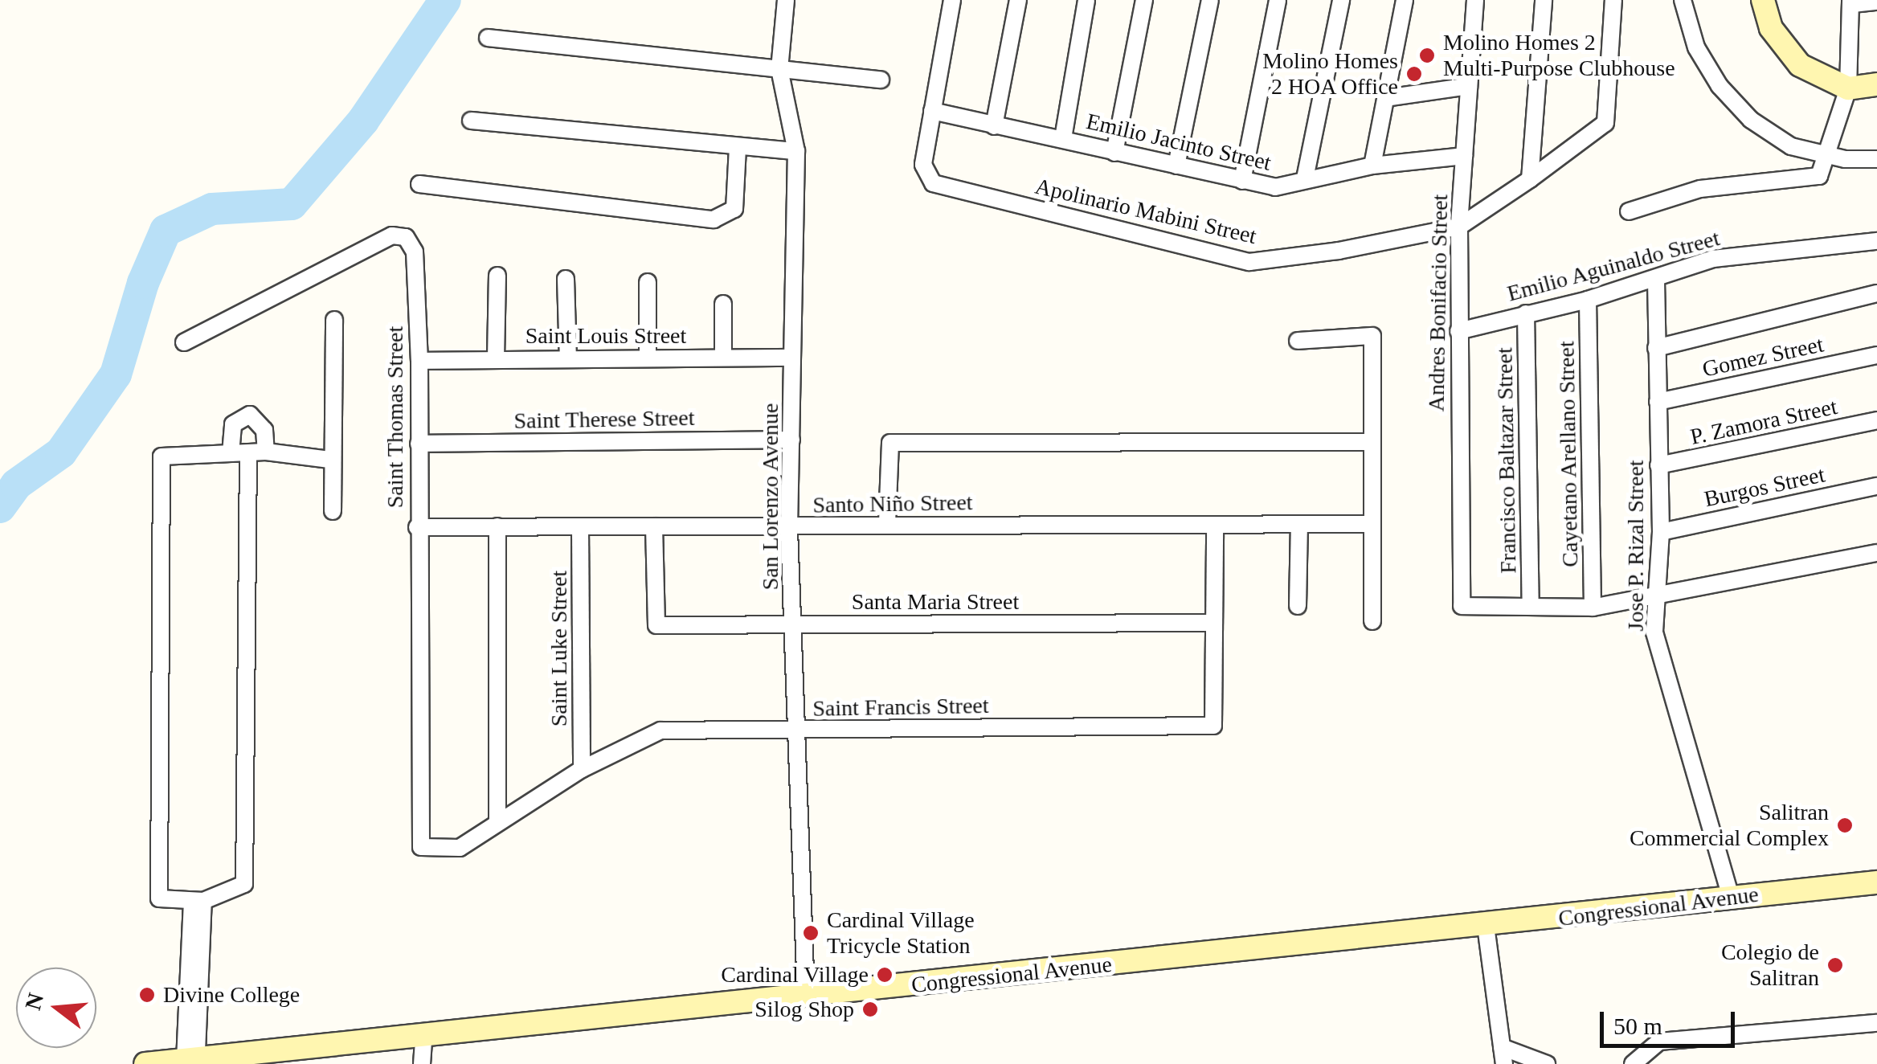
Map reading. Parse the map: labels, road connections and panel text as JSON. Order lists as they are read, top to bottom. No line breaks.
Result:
{"streets":{"main road":["Congressional Avenue"],"street":["Emilio Jacinto Street","Apolinario Mabini Street","Emilio Aguinaldo Street","Andres Bonifacio Street","Saint Louis Street","Gomez Street","Saint Thomas Street","Saint Therese Street","P. Zamora Street","Cayetano Arellano Street","Francisco Baltazar Street","Burgos Street","San Lorenzo Avenue","Santo Niño Street","Jose P. Rizal Street","Santa Maria Street","Saint Luke Street","Saint Francis Street"]},"crossings":[["Emilio Jacinto Street","Apolinario Mabini Street"],["Emilio Jacinto Street","Andres Bonifacio Street"],["Apolinario Mabini Street","Andres Bonifacio Street"],["Emilio Aguinaldo Street","Andres Bonifacio Street"],["Emilio Aguinaldo Street","Cayetano Arellano Street"],["Emilio Aguinaldo Street","Francisco Baltazar Street"],["Emilio Aguinaldo Street","Jose P. Rizal Street"],["Andres Bonifacio Street","Francisco Baltazar Street"],["Saint Louis Street","Saint Thomas Street"],["Saint Louis Street","San Lorenzo Avenue"],["Gomez Street","Jose P. Rizal Street"],["Saint Thomas Street","Saint Therese Street"],["Saint Thomas Street","Santo Niño Street"],["Saint Thomas Street","Saint Francis Street"],["Saint Therese Street","San Lorenzo Avenue"],["P. Zamora Street","Jose P. Rizal Street"],["Burgos Street","Jose P. Rizal Street"],["San Lorenzo Avenue","Santo Niño Street"],["San Lorenzo Avenue","Santa Maria Street"],["San Lorenzo Avenue","Saint Francis Street"],["San Lorenzo Avenue","Congressional Avenue"],["Santo Niño Street","Santa Maria Street"],["Santo Niño Street","Saint Luke Street"],["Santo Niño Street","Saint Francis Street"],["Jose P. Rizal Street","Congressional Avenue"],["Santa Maria Street","Saint Francis Street"],["Saint Luke Street","Saint Francis Street"]],"places":["Molino Homes 2 Multi-Purpose Clubhouse","Molino Homes 2 HOA Office","Salitran Commercial Complex","Cardinal Village Tricycle Station","Colegio de Salitran","Cardinal Village","Divine College","Silog Shop"],"scale_bar":"50 m","north":"left"}
